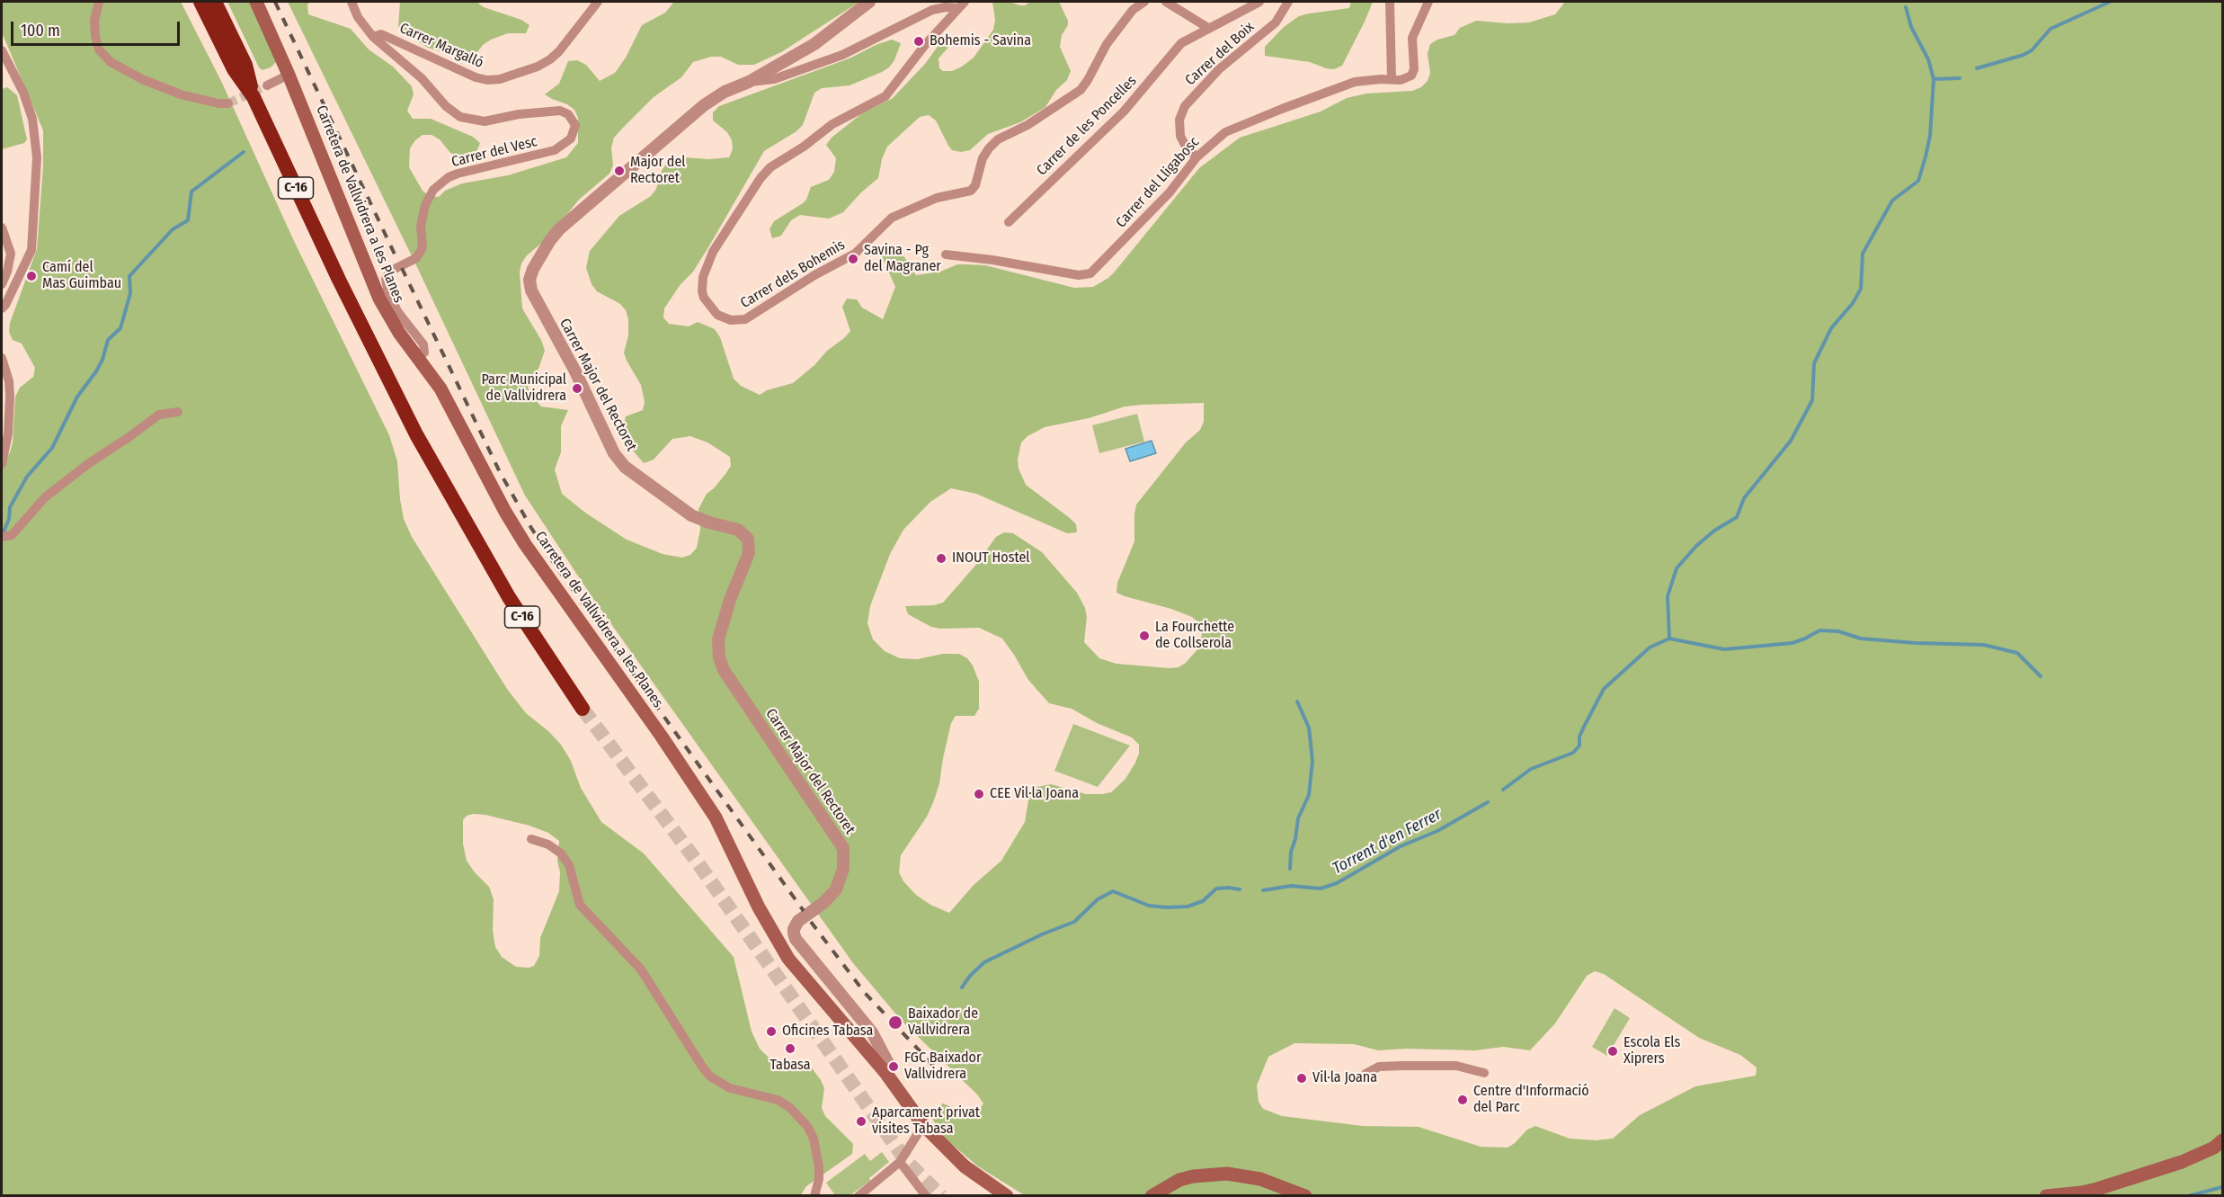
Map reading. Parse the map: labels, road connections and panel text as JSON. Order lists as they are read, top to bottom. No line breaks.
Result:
{"streets":{"highway":["C-16"],"main road":["Carretera de Vallvidrera a les Planes"],"street":["Carrer Margalló","Carrer del Boix","Carrer de les Poncelles","Carrer del Vesc","Carrer del Lligabosc","Carrer dels Bohemis","Carrer Major del Rectoret"]},"crossings":[["Carrer Margalló","Carrer del Vesc"],["Carrer del Boix","Carrer del Lligabosc"],["Carrer del Vesc","Carretera de Vallvidrera a les Planes"],["Carretera de Vallvidrera a les Planes","Carrer Major del Rectoret"]],"water":["Torrent d'en Ferrer"],"places":["Bohemis - Savina","Major del Rectoret","Savina - Pg del Magraner","Camí del Mas Guimbau","Parc Municipal de Vallvidrera","INOUT Hostel","La Fourchette de Collserola","CEE Vil·la Joana","Baixador de Vallvidrera","Oficines Tabasa","Tabasa","Escola Els Xiprers","FGC Baixador Vallvidrera","Vil·la Joana","Centre d'Informació del Parc","Aparcament privat visites Tabasa"],"scale_bar":"100 m"}
